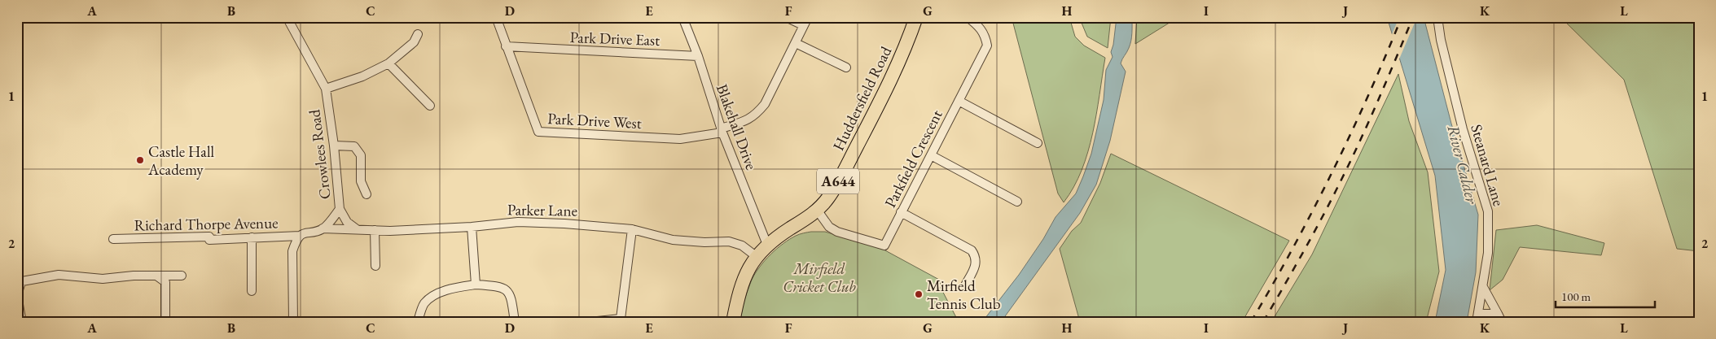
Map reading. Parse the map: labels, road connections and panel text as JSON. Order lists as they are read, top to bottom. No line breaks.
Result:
{"streets":{"highway":["Huddersfield Road","A644"],"street":["Park Drive East","Park Drive West","Blakehall Drive","Crowlees Road","Parkfield Crescent","Steanard Lane","Parker Lane","Richard Thorpe Avenue"]},"crossings":[["Park Drive East","Park Drive West"],["Park Drive East","Blakehall Drive"],["Huddersfield Road","Blakehall Drive"],["Huddersfield Road","Parkfield Crescent"],["Huddersfield Road","Parker Lane"],["Park Drive West","Blakehall Drive"],["Crowlees Road","Parker Lane"],["Crowlees Road","Richard Thorpe Avenue"]],"water":["River Calder"],"parks":["Mirfield Cricket Club"],"places":["Castle Hall Academy","Mirfield Tennis Club"],"scale_bar":"100 m","grid":{"columns":["A","B","C","D","E","F","G","H","I","J","K","L"],"rows":["1","2"]}}
